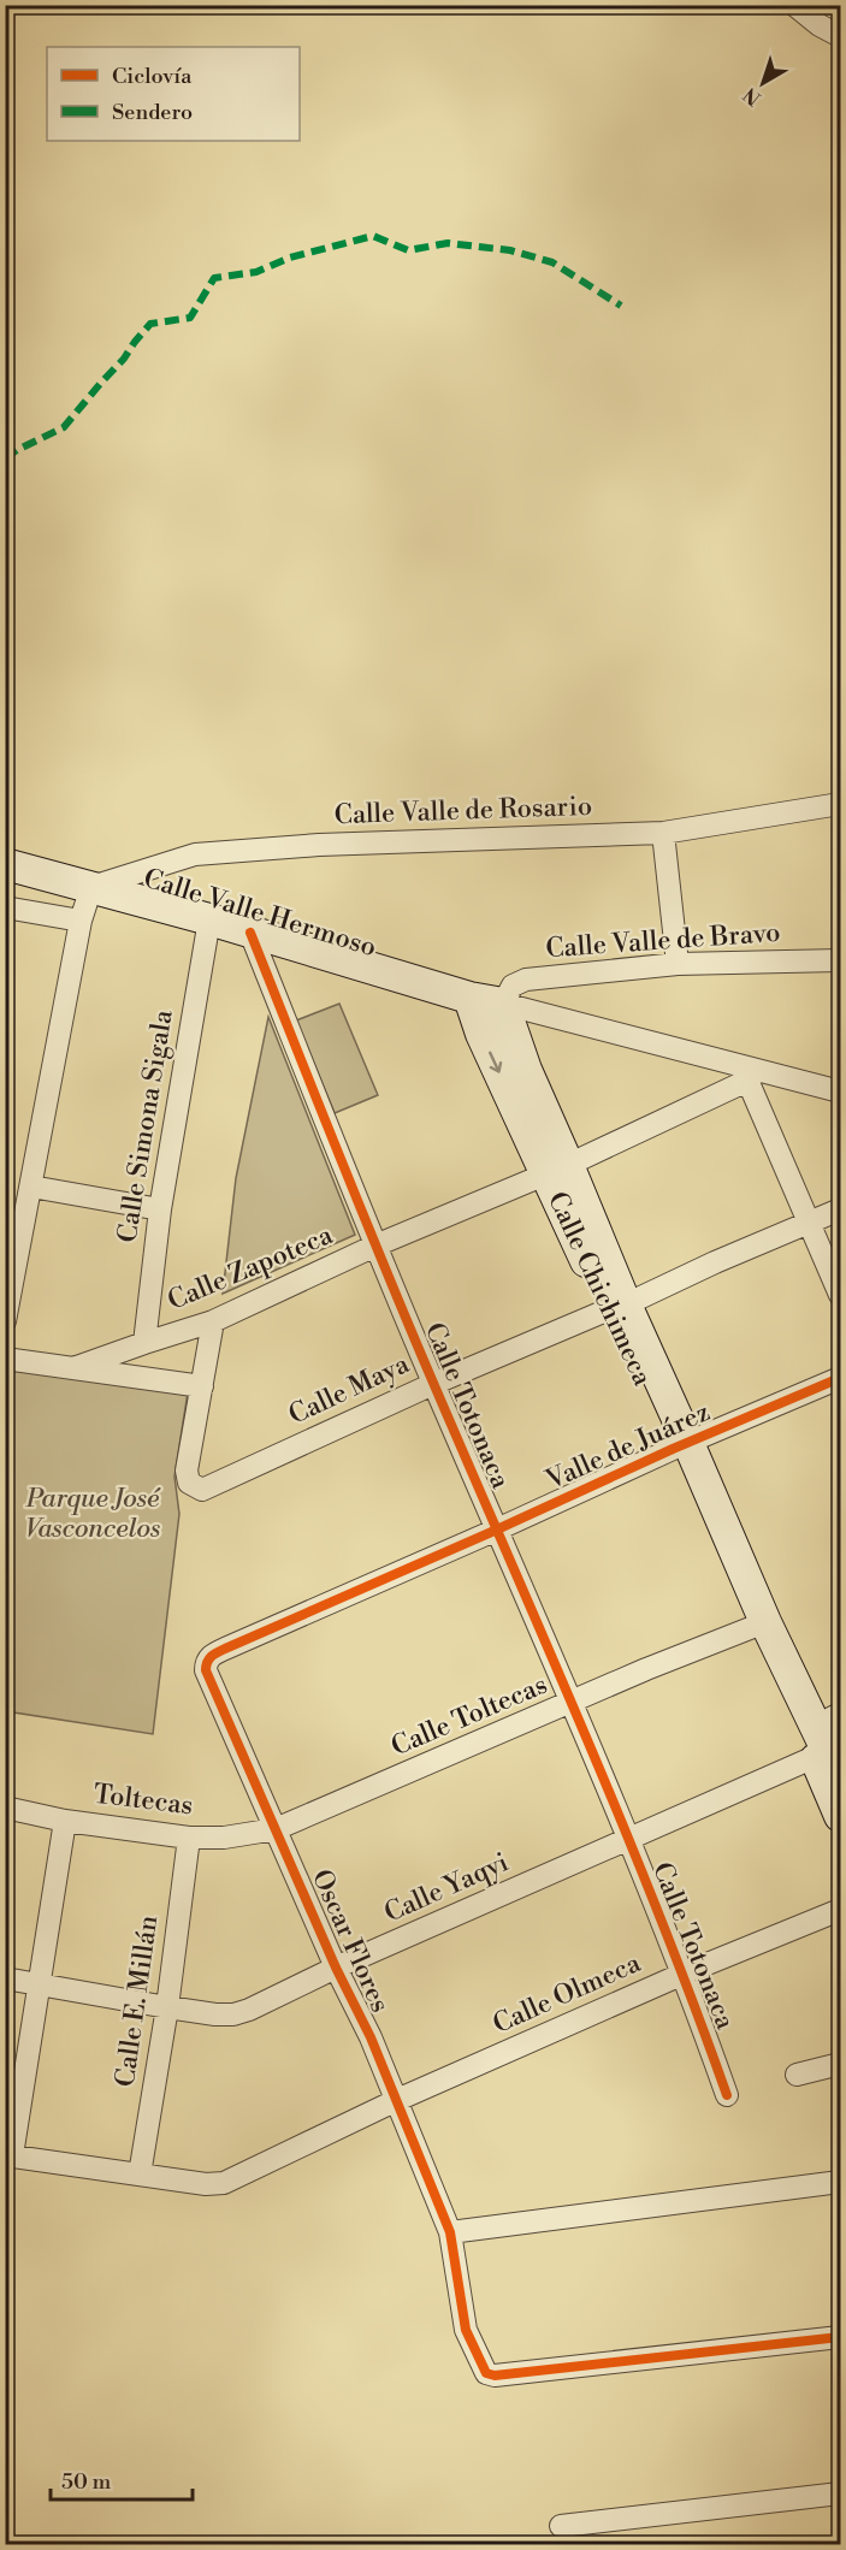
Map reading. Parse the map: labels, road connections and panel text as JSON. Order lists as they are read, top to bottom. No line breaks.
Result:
{"streets":{"main road":["Calle Valle Hermoso","Calle Chichimeca"],"street":["Calle Valle de Rosario","Calle Valle de Bravo","Calle Simona Sigala","Calle Zapoteca","Calle Maya","Calle Totonaca","Valle de Juárez","Calle Toltecas","Toltecas","Calle Yaqyi","Oscar Flores","Calle Olmeca","Calle E. Millán"]},"crossings":[["Calle Valle de Rosario","Calle Valle Hermoso"],["Calle Valle Hermoso","Calle Valle de Bravo"],["Calle Valle Hermoso","Calle Simona Sigala"],["Calle Valle Hermoso","Calle Zapoteca"],["Calle Valle Hermoso","Calle Chichimeca"],["Calle Valle Hermoso","Calle Totonaca"],["Calle Valle de Bravo","Calle Chichimeca"],["Calle Simona Sigala","Calle Zapoteca"],["Calle Zapoteca","Calle Chichimeca"],["Calle Zapoteca","Calle Totonaca"],["Calle Chichimeca","Calle Maya"],["Calle Chichimeca","Valle de Juárez"],["Calle Chichimeca","Calle Toltecas"],["Calle Chichimeca","Calle Yaqyi"],["Calle Maya","Calle Totonaca"],["Calle Totonaca","Valle de Juárez"],["Calle Totonaca","Calle Toltecas"],["Calle Totonaca","Calle Yaqyi"],["Calle Totonaca","Calle Olmeca"],["Valle de Juárez","Oscar Flores"],["Calle Toltecas","Toltecas"],["Calle Toltecas","Oscar Flores"],["Toltecas","Oscar Flores"],["Toltecas","Calle E. Millán"],["Calle Yaqyi","Oscar Flores"],["Calle Yaqyi","Calle E. Millán"],["Oscar Flores","Calle Olmeca"],["Calle Olmeca","Calle E. Millán"]],"parks":["Parque José Vasconcelos"],"legend":["Ciclovía","Sendero"],"scale_bar":"50 m","north":"bottom left"}
